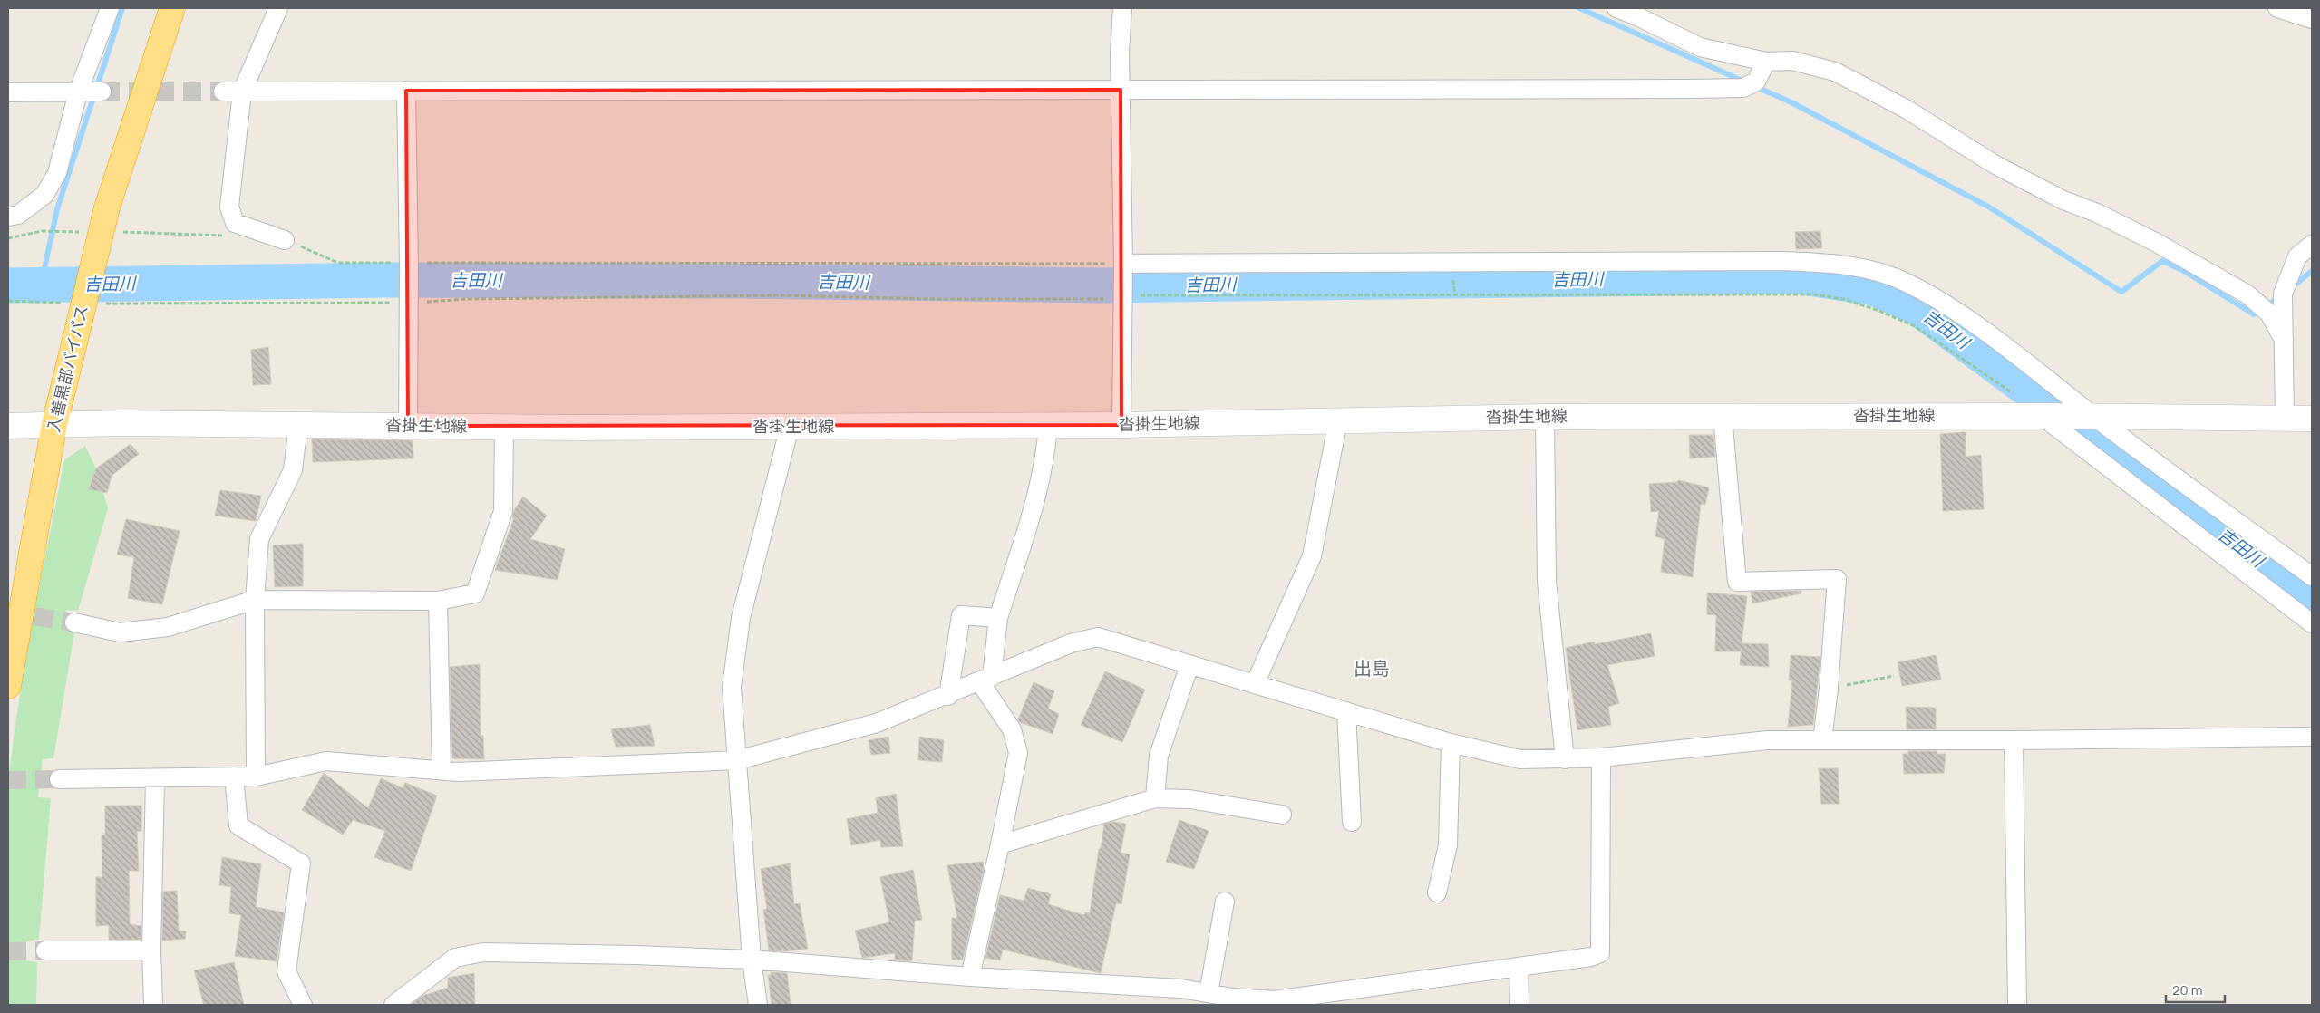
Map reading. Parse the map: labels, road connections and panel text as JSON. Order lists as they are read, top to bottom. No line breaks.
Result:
{"streets":{"highway":["入善黒部バイパス"],"main road":["沓掛生地線"]},"crossings":[["入善黒部バイパス","沓掛生地線"]],"districts":["出島"],"water":["吉田川"],"scale_bar":"20 m"}
